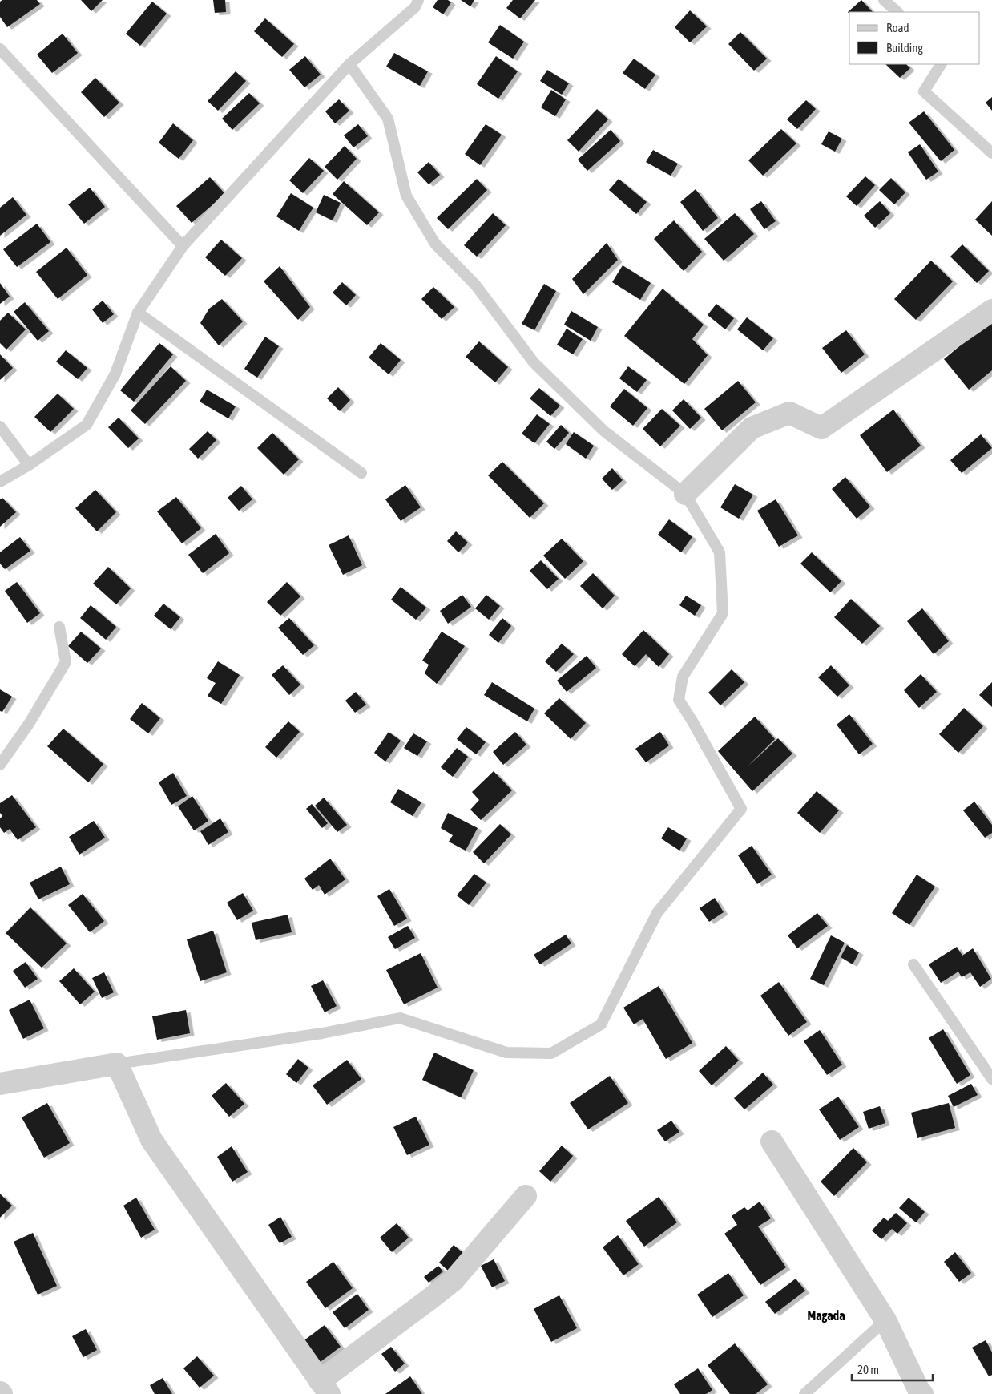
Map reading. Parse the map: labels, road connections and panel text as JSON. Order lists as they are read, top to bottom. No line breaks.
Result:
{"districts":["Magada"],"legend":["Road","Building"],"scale_bar":"20 m"}
